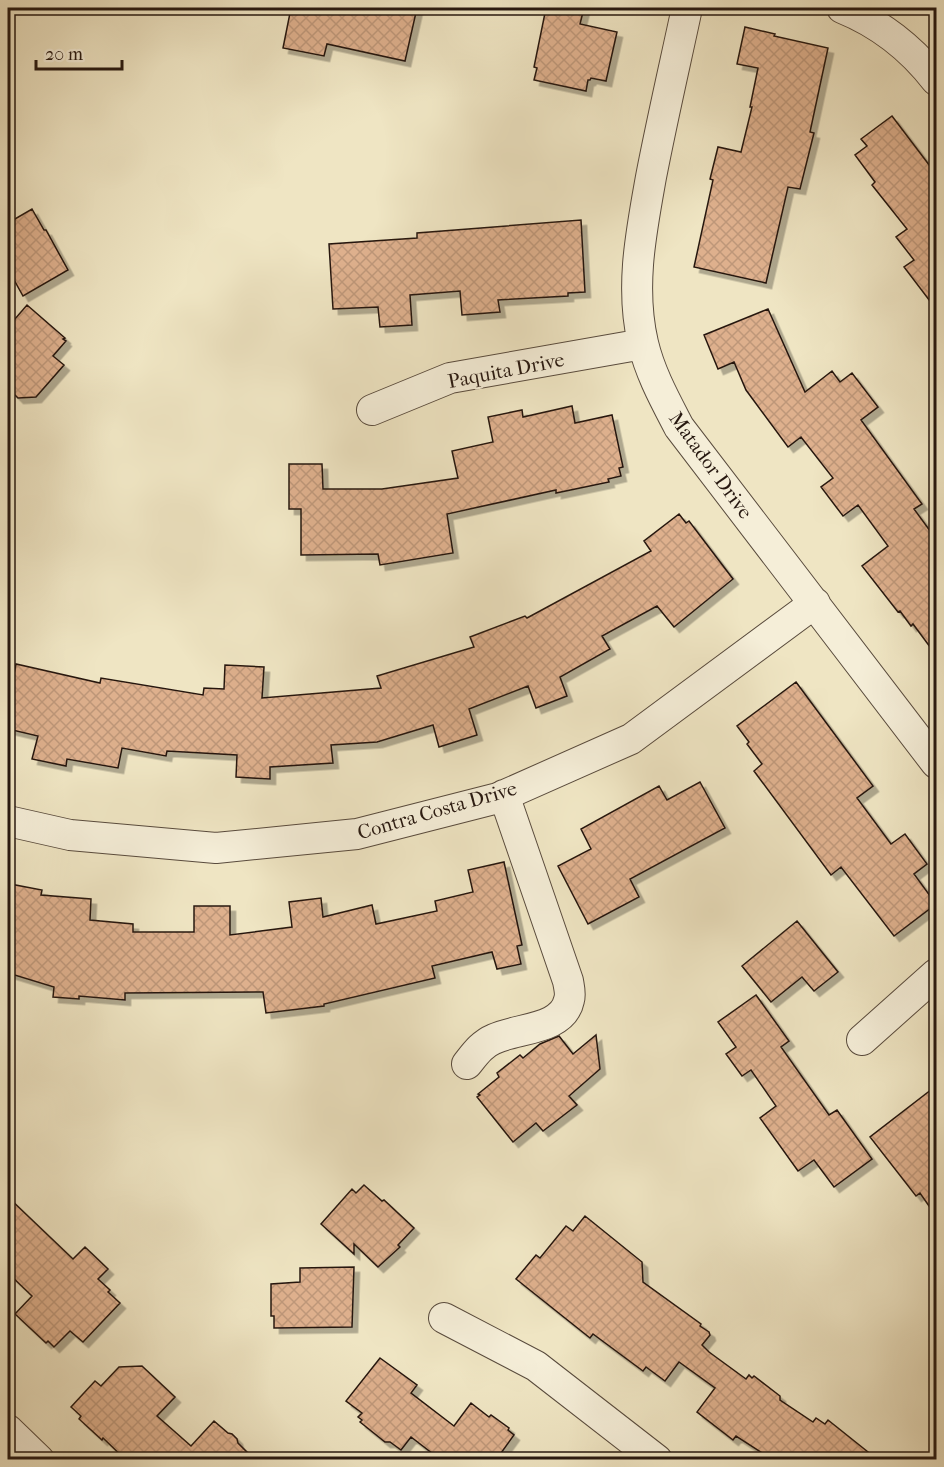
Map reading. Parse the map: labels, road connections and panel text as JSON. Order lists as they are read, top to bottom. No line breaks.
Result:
{"streets":{"street":["Paquita Drive","Matador Drive","Contra Costa Drive"]},"crossings":[["Paquita Drive","Matador Drive"],["Matador Drive","Contra Costa Drive"]],"scale_bar":"20 m"}
